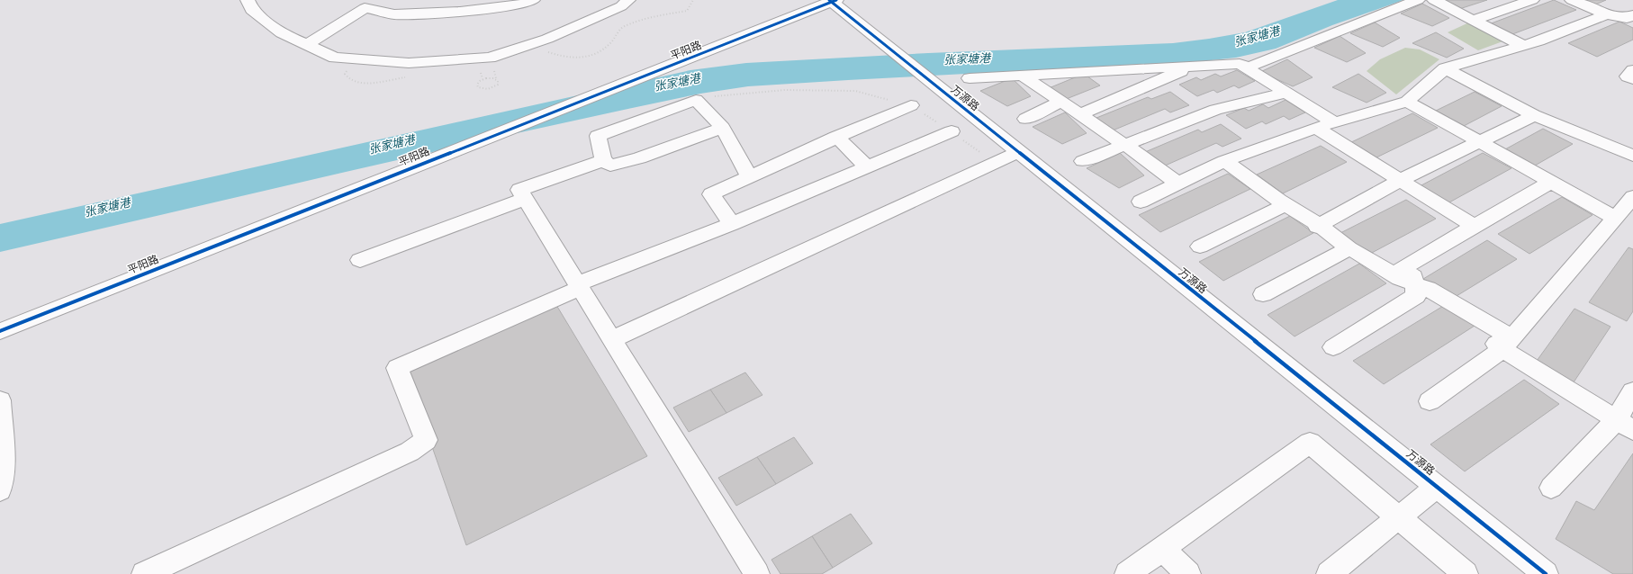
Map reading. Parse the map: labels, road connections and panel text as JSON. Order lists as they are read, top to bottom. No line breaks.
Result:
{"streets":{"street":["平阳路","万源路"]},"crossings":[["平阳路","万源路"]],"water":["张家塘港"]}
